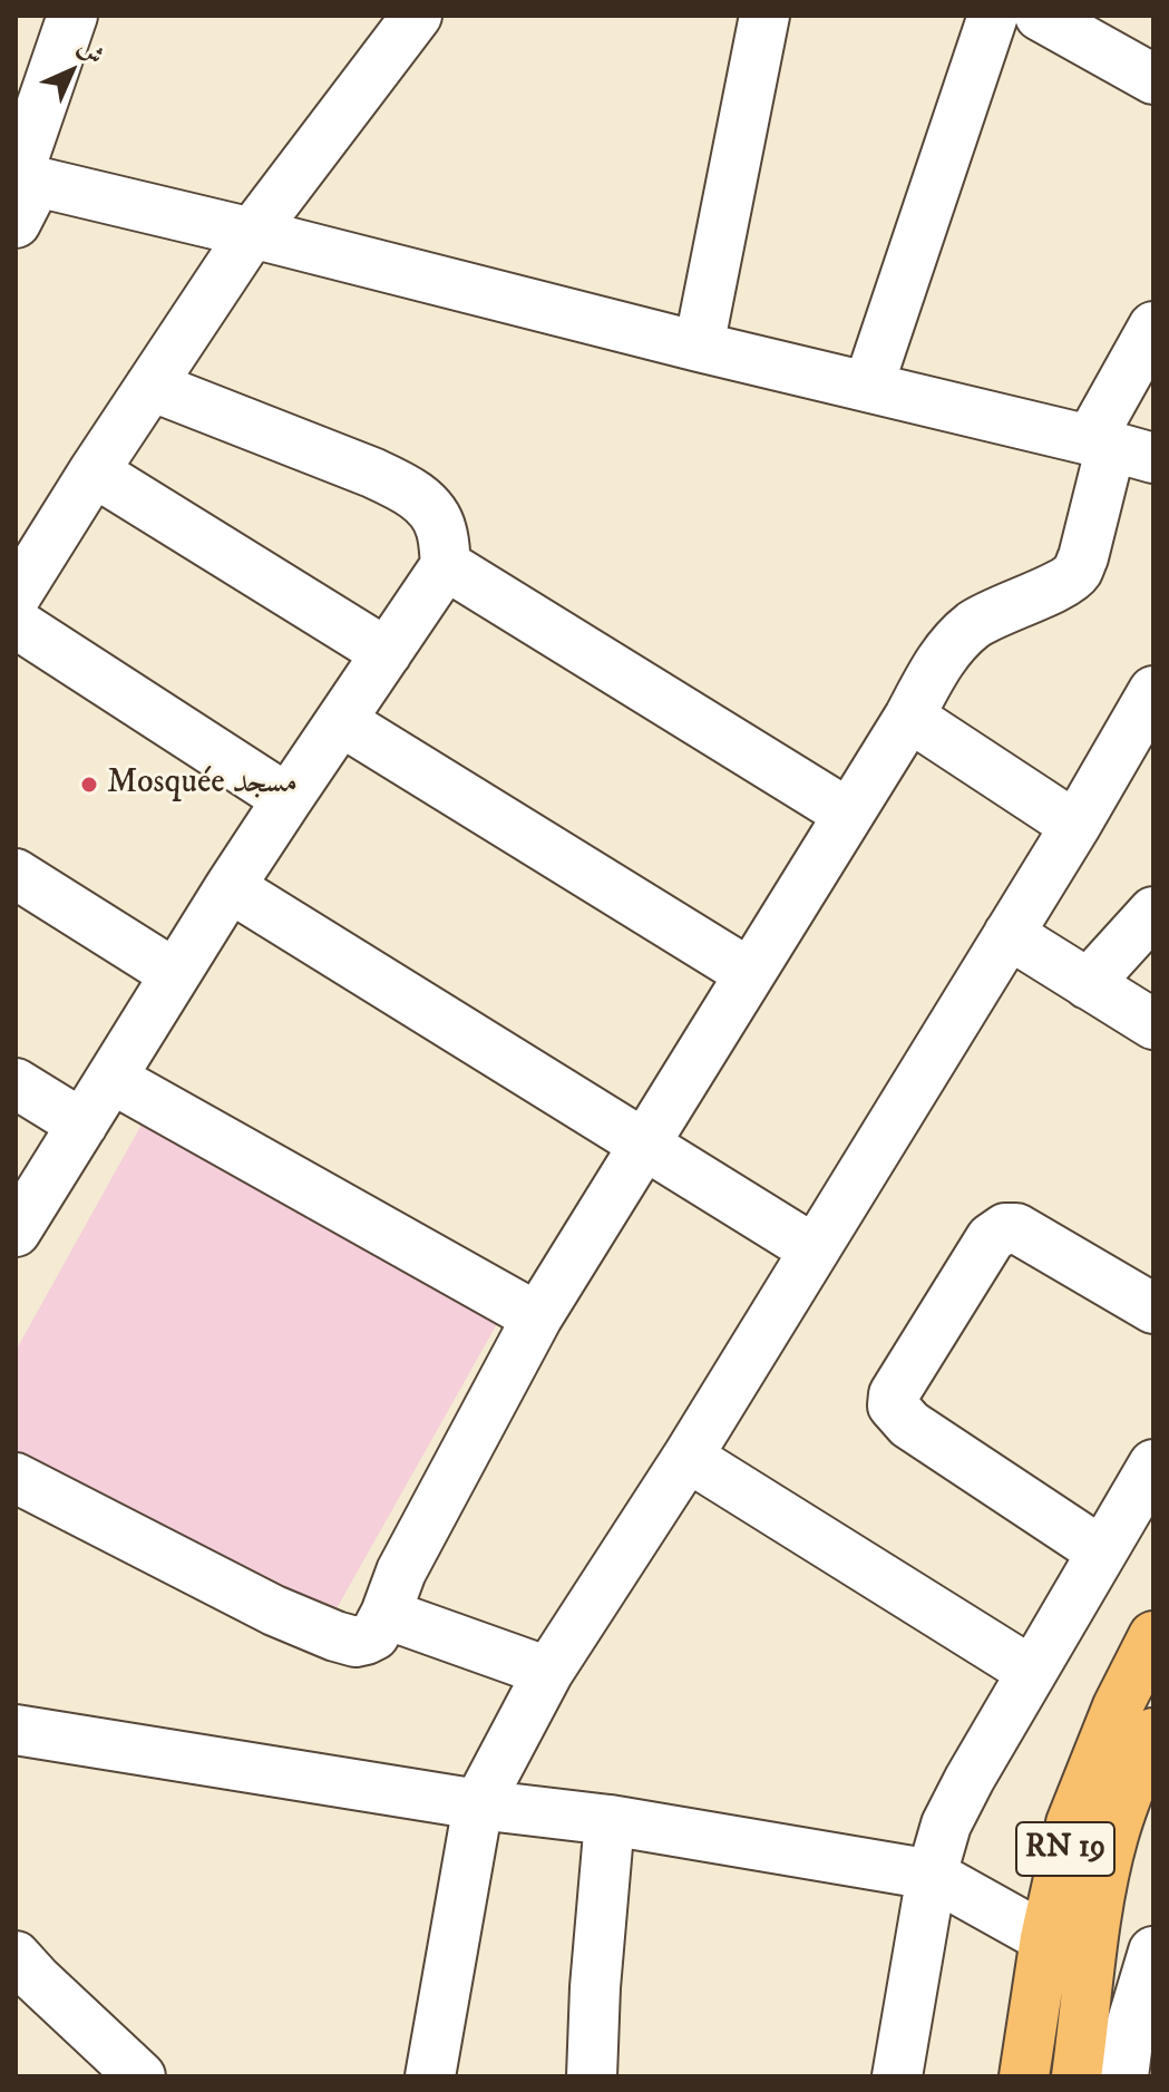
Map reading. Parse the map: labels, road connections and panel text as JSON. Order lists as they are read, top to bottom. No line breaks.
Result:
{"streets":{"highway":["RN 19"]},"places":["Mosquée مسجد"],"north":"top right"}
